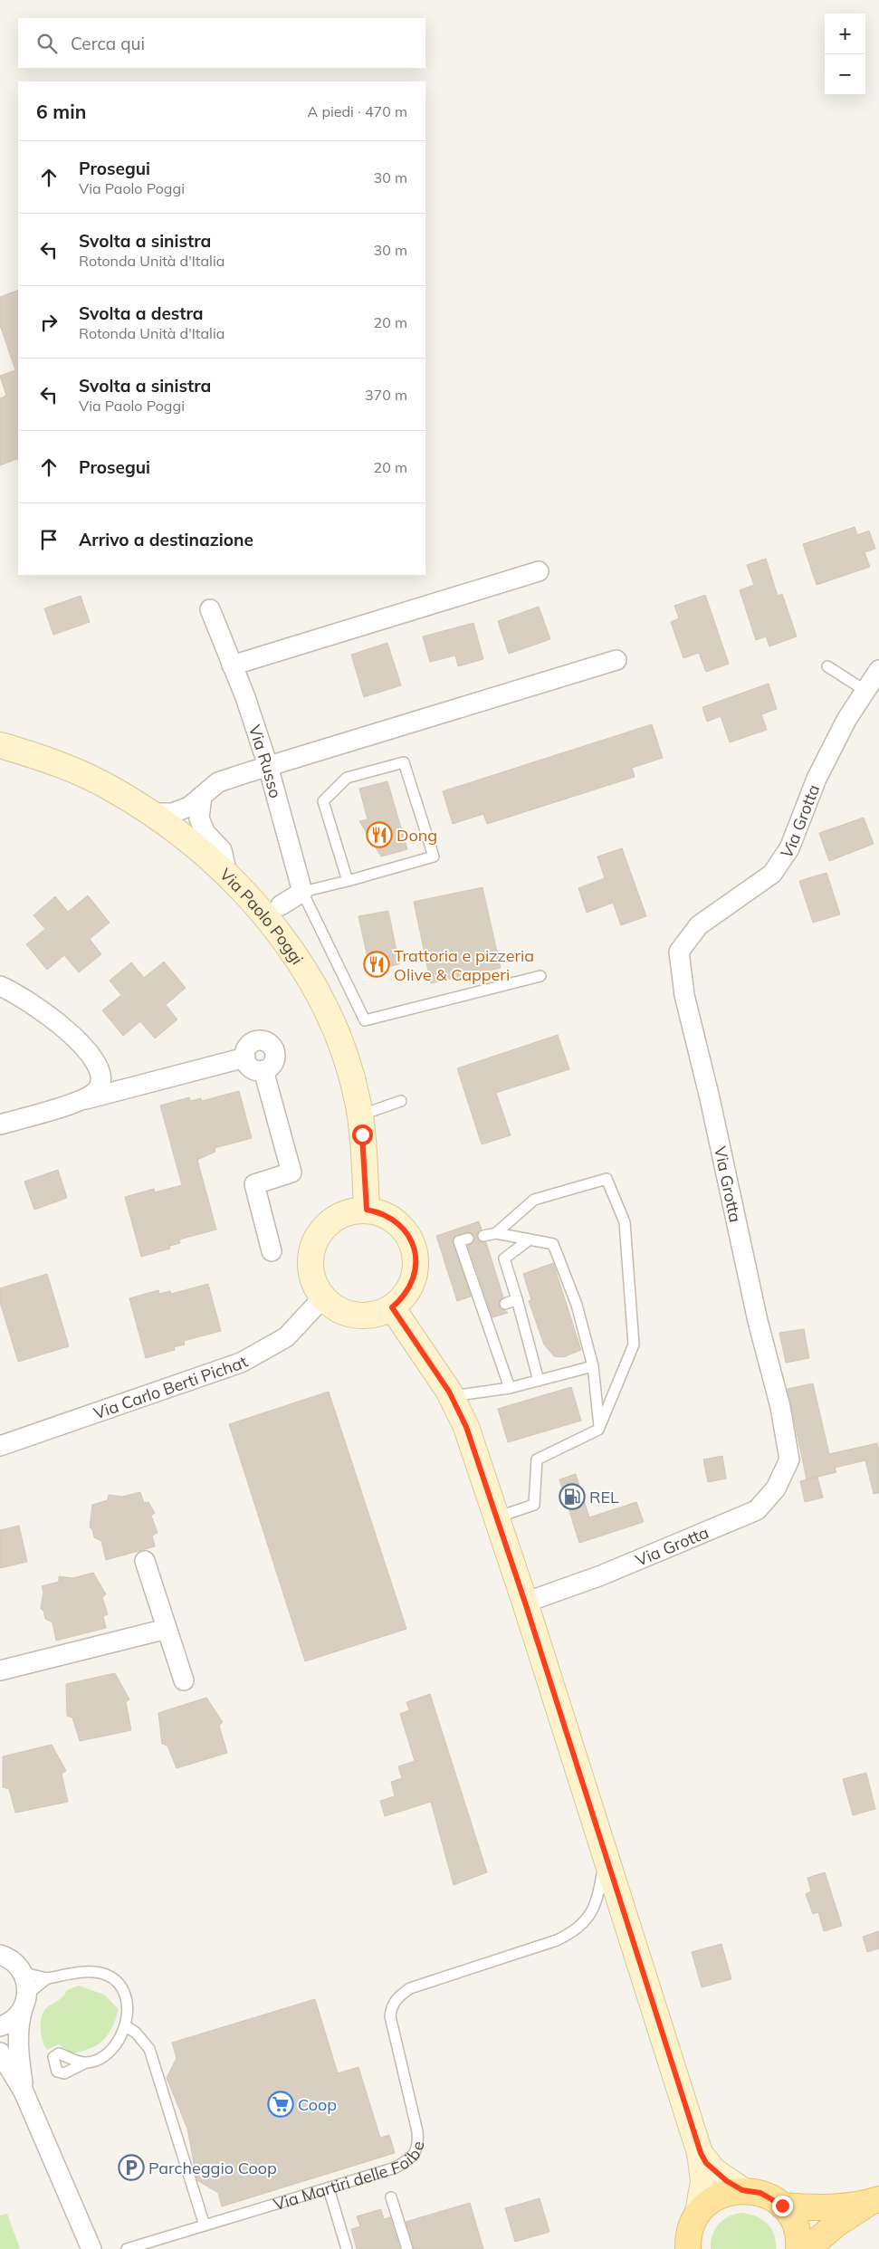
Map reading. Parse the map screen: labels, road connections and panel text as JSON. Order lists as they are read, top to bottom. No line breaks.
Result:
{"streets":{"main road":["Via Paolo Poggi"],"street":["Via Russo","Via Grotta","Via Carlo Berti Pichat"],"lane":["Via Martiri delle Foibe"]},"crossings":[["Via Paolo Poggi","Via Carlo Berti Pichat"]],"places":{"restaurant":["Dong","Trattoria e pizzeria Olive & Capperi"],"fuel station":["REL"],"supermarket":["Coop"],"parking":["Parcheggio Coop"]},"page":{"map_buttons":["+","−"],"search":"Cerca qui","heading":["6 min","A piedi · 470 m"],"list":[["Prosegui","Via Paolo Poggi","30 m"],["Svolta a sinistra","Rotonda Unità d'Italia","30 m"],["Svolta a destra","Rotonda Unità d'Italia","20 m"],["Svolta a sinistra","Via Paolo Poggi","370 m"],["Prosegui","20 m"],"Arrivo a destinazione"]}}
